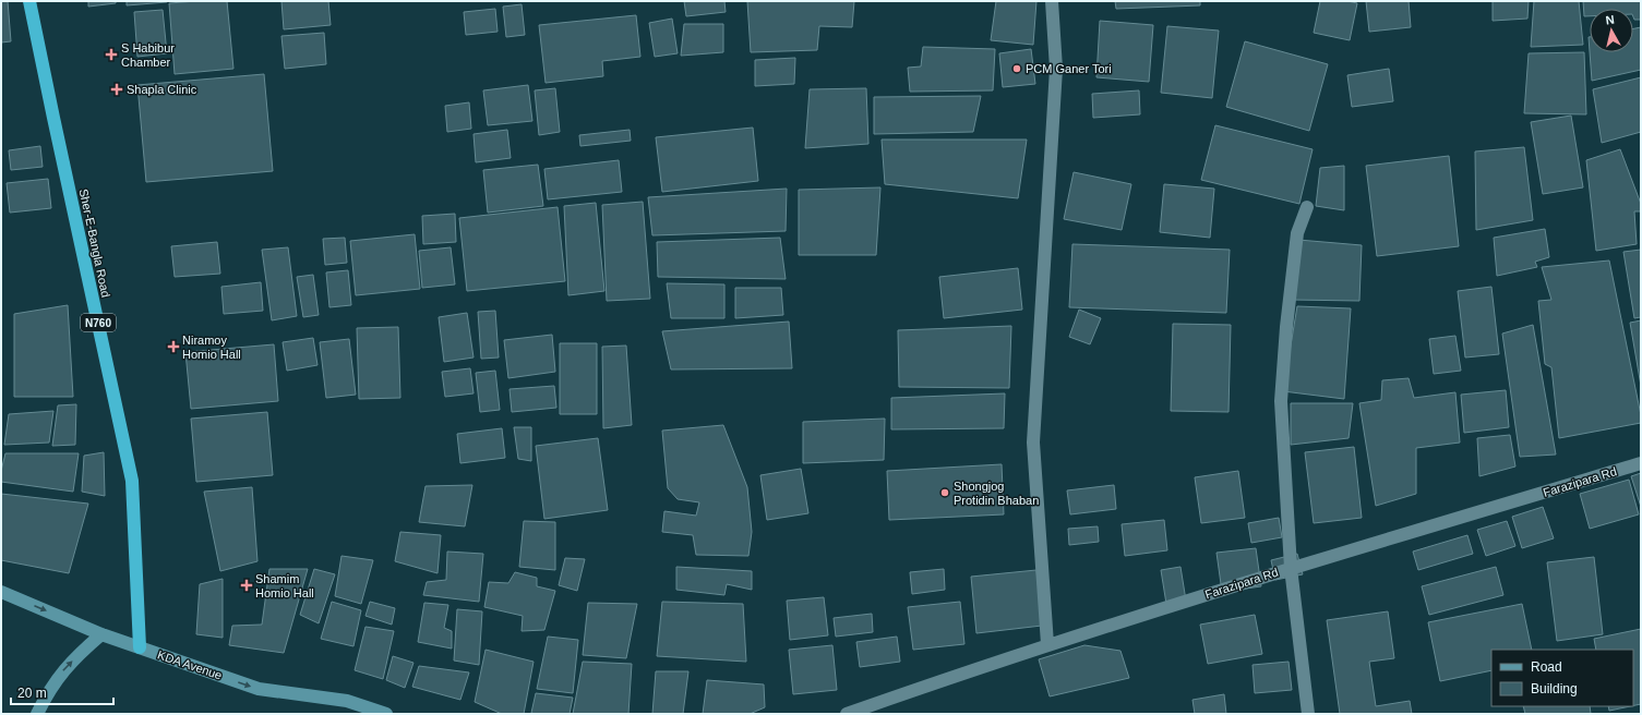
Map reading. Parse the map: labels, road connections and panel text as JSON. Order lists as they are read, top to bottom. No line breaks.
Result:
{"streets":{"highway":["Sher-E-Bangla Road","N760"],"main road":["KDA Avenue"],"street":["Farazipara Rd"]},"crossings":[["Sher-E-Bangla Road","KDA Avenue"]],"one_way":["KDA Avenue"],"places":{"health":["S Habibur Chamber","Shapla Clinic","Niramoy Homio Hall","Shamim Homio Hall"],"other":["PCM Ganer Tori","Shongjog Protidin Bhaban"]},"legend":["Road","Building"],"scale_bar":"20 m","north":"top"}
